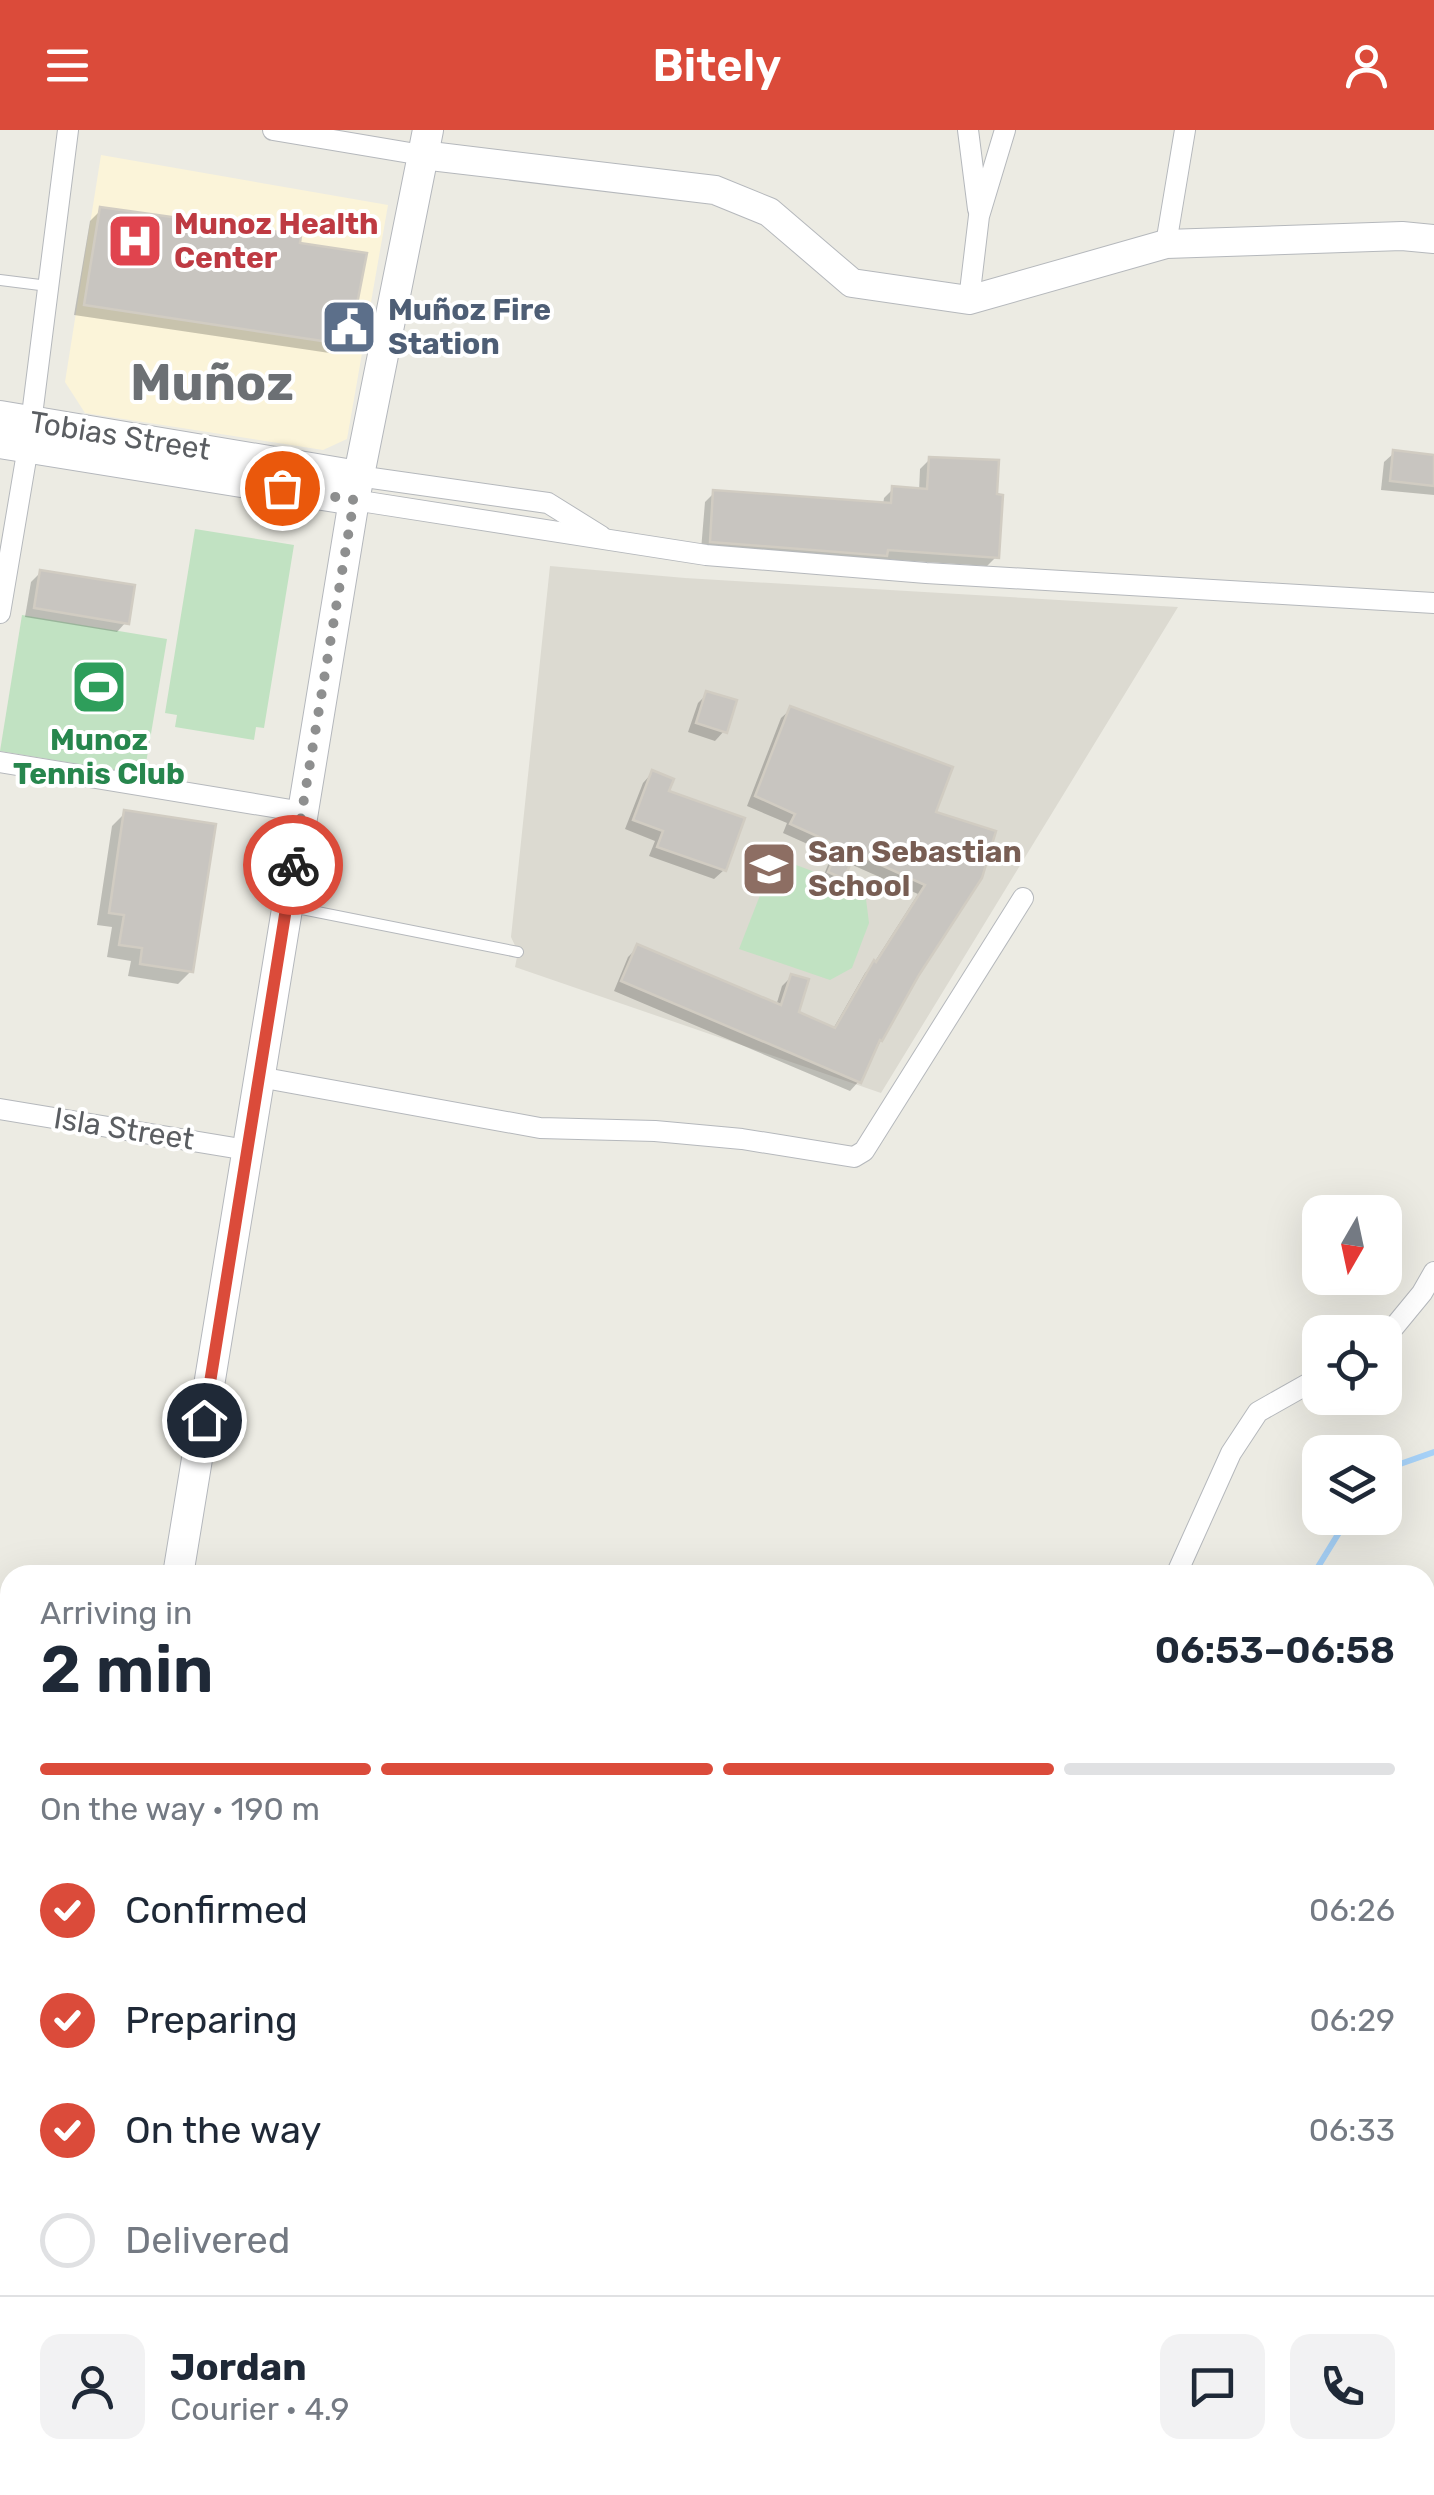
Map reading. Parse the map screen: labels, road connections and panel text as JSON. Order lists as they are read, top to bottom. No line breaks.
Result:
{"streets":{"main road":["Tobias Street"],"street":["Isla Street"]},"districts":["Muñoz"],"places":{"hospital":["Munoz Health Center"],"public building":["Muñoz Fire Station"],"sports":["Munoz Tennis Club"],"school or university":["San Sebastian School"]},"north":"bottom","page":{"header":"Bitely","heading":["2 min","Arriving in","06:53–06:58"],"panel":["Jordan","Courier · 4.9"],"bar":"On the way · 190 m","list":[["Confirmed","06:26"],["Preparing","06:29"],["On the way","06:33"],"Delivered"]}}
